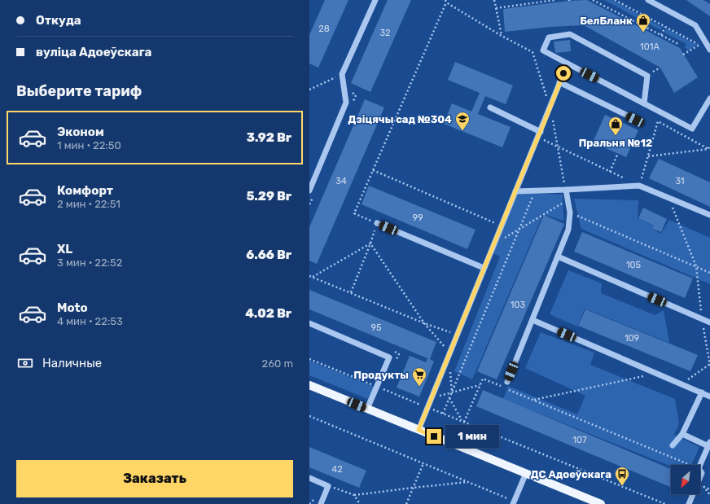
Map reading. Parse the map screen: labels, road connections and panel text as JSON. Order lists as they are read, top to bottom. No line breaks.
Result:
{"places":{"shop":["БелБланк","Пральня №12"],"school or university":["Дзіцячы сад №304"],"supermarket":["Продукты"],"bus stop":["ДС Адоеўскага"]},"house_numbers":["28","32","101А","34","31","99","105","103","95","109","107","42"],"north":"bottom left","page":{"banner":["Откуда","вуліца Адоеўскага"],"heading":"Выберите тариф","list":[{"name":"Эконом","note":"1 мин · 22:50","value":"3.92 Br"},{"name":"Комфорт","note":"2 мин · 22:51","value":"5.29 Br"},{"name":"XL","note":"3 мин · 22:52","value":"6.66 Br"},{"name":"Moto","note":"4 мин · 22:53","value":"4.02 Br"}],"pay":["Наличные","260 m"],"bubble":"1 мин","buttons":"Заказать"}}
